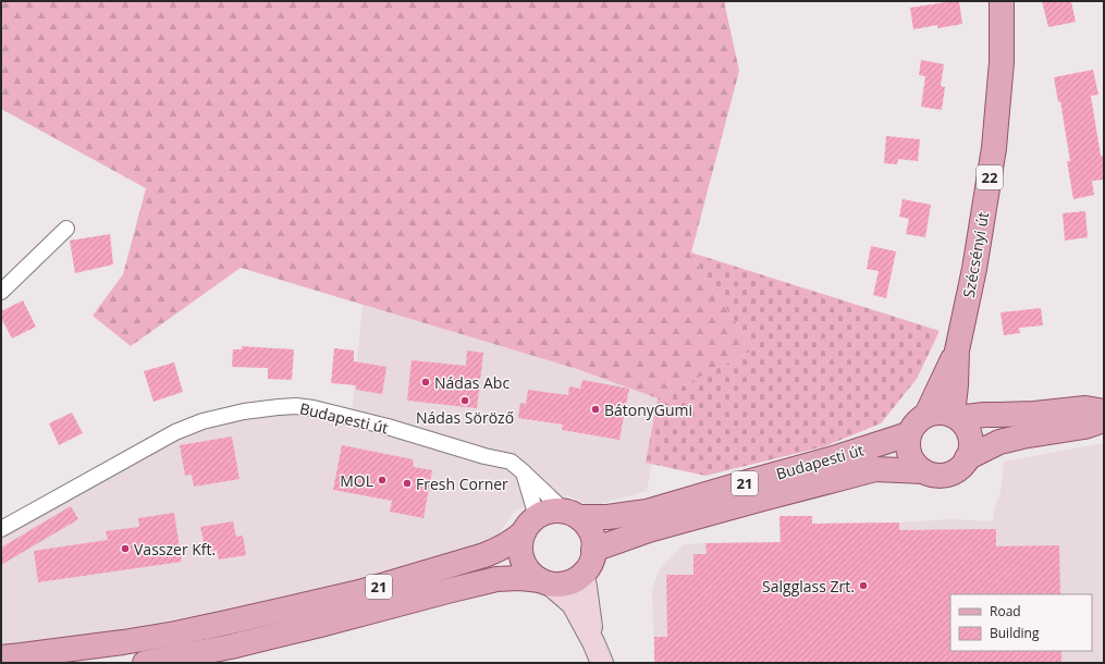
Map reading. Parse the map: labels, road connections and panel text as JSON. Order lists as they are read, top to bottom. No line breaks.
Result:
{"streets":{"main road":["22","Szécsényi út","Budapesti út","21"]},"crossings":[["Szécsényi út","Budapesti út"],["Szécsényi út","21"],["Budapesti út","21"]],"places":["Nádas Abc","Nádas Söröző","BátonyGumi","MOL","Fresh Corner","Vasszer Kft.","Salgglass Zrt."],"legend":["Road","Building"]}
